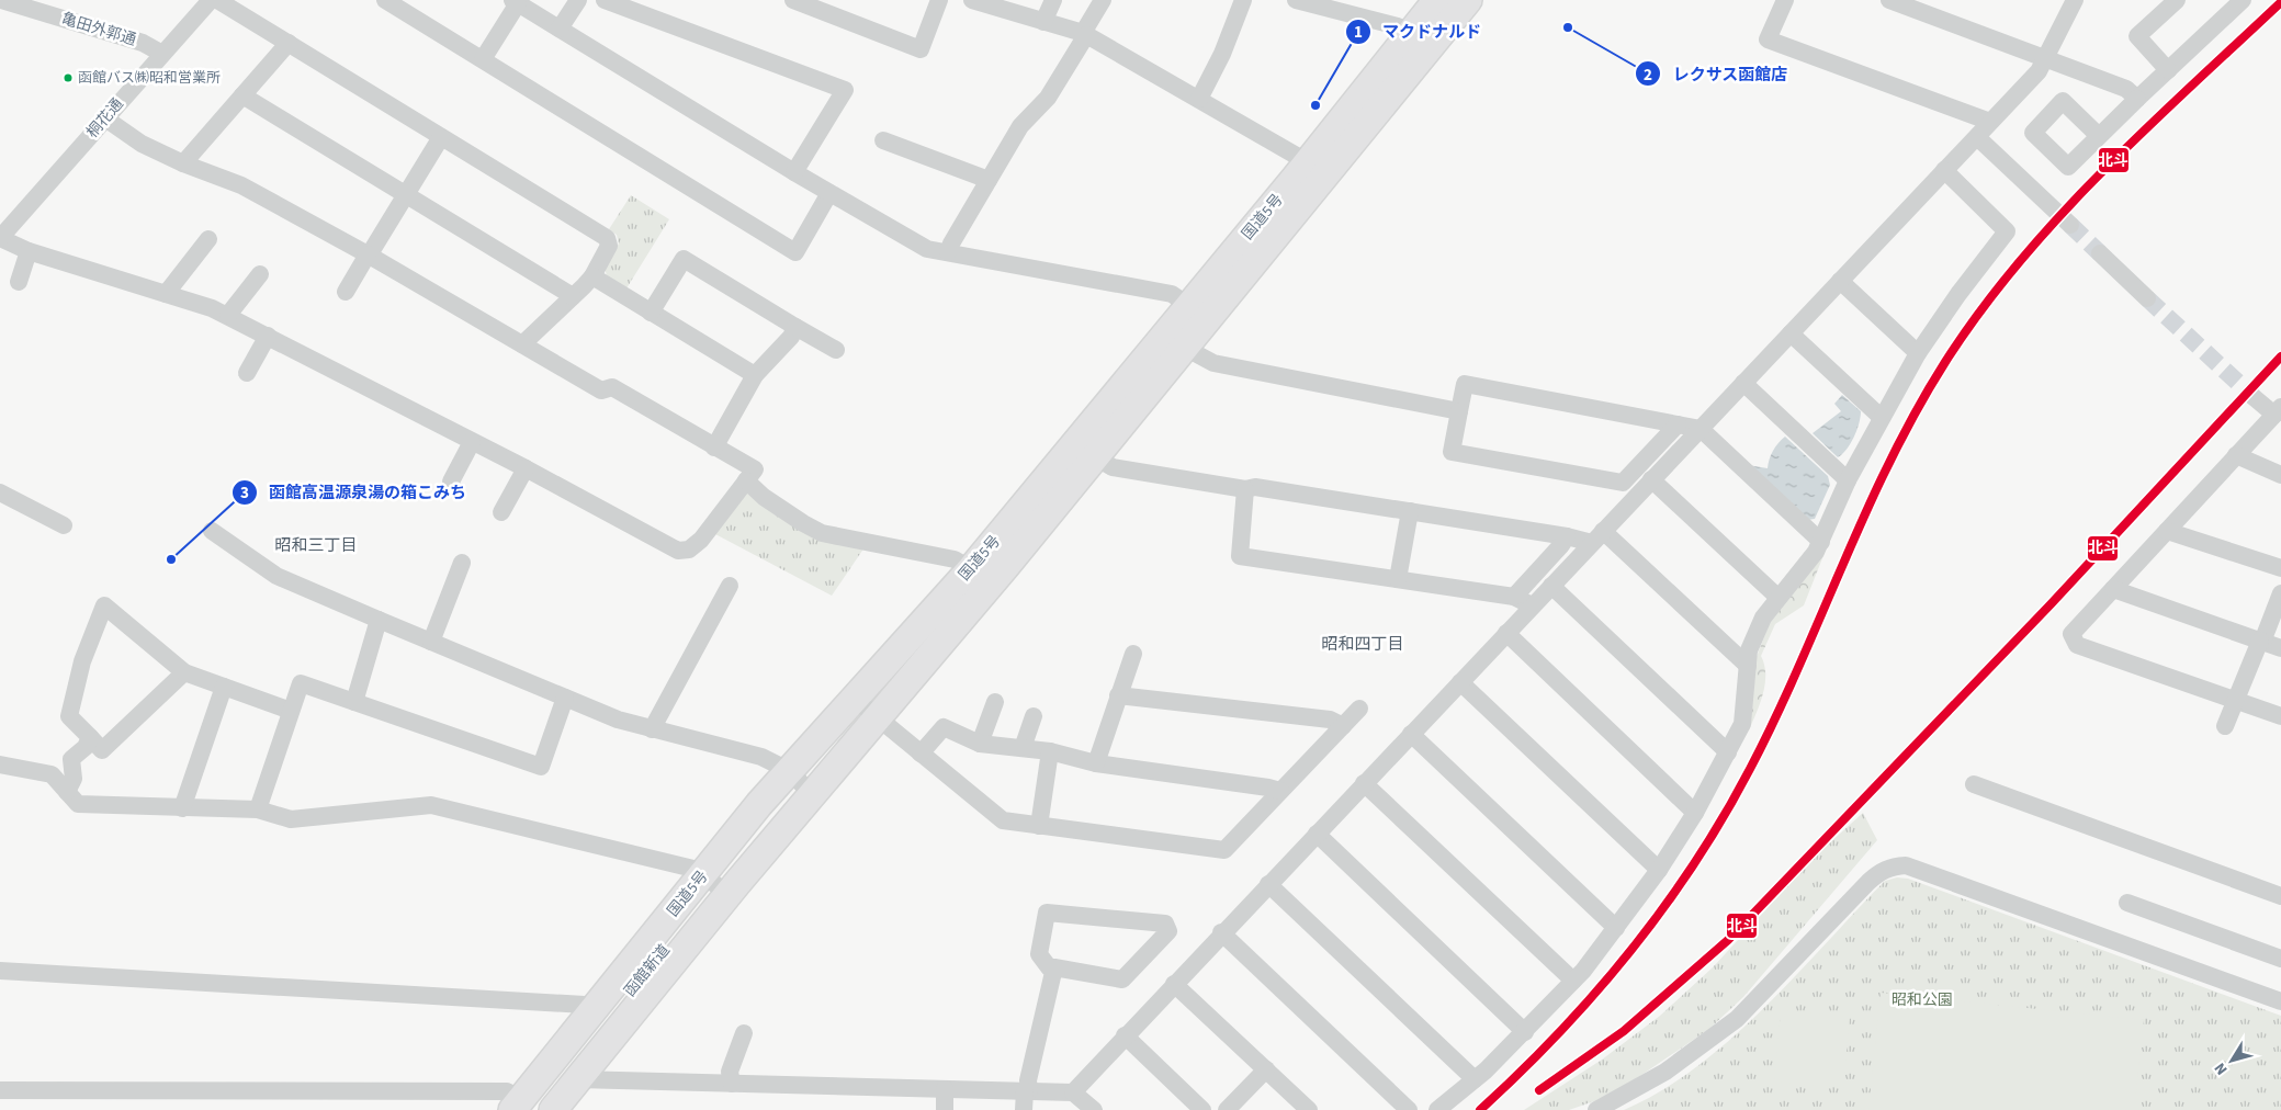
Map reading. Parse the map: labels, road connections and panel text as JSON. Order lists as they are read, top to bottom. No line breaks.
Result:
{"streets":{"highway":["国道5号","函館新道"],"street":["亀田外郭通","桐花通"]},"crossings":[["亀田外郭通","桐花通"],["国道5号","函館新道"]],"districts":["昭和三丁目","昭和四丁目"],"parks":["昭和公園"],"places":["レクサス函館店","函館バス㈱昭和営業所","マクドナルド","函館高温源泉湯の箱こみち"],"lines":["transit line 北斗"],"north":"bottom left"}
